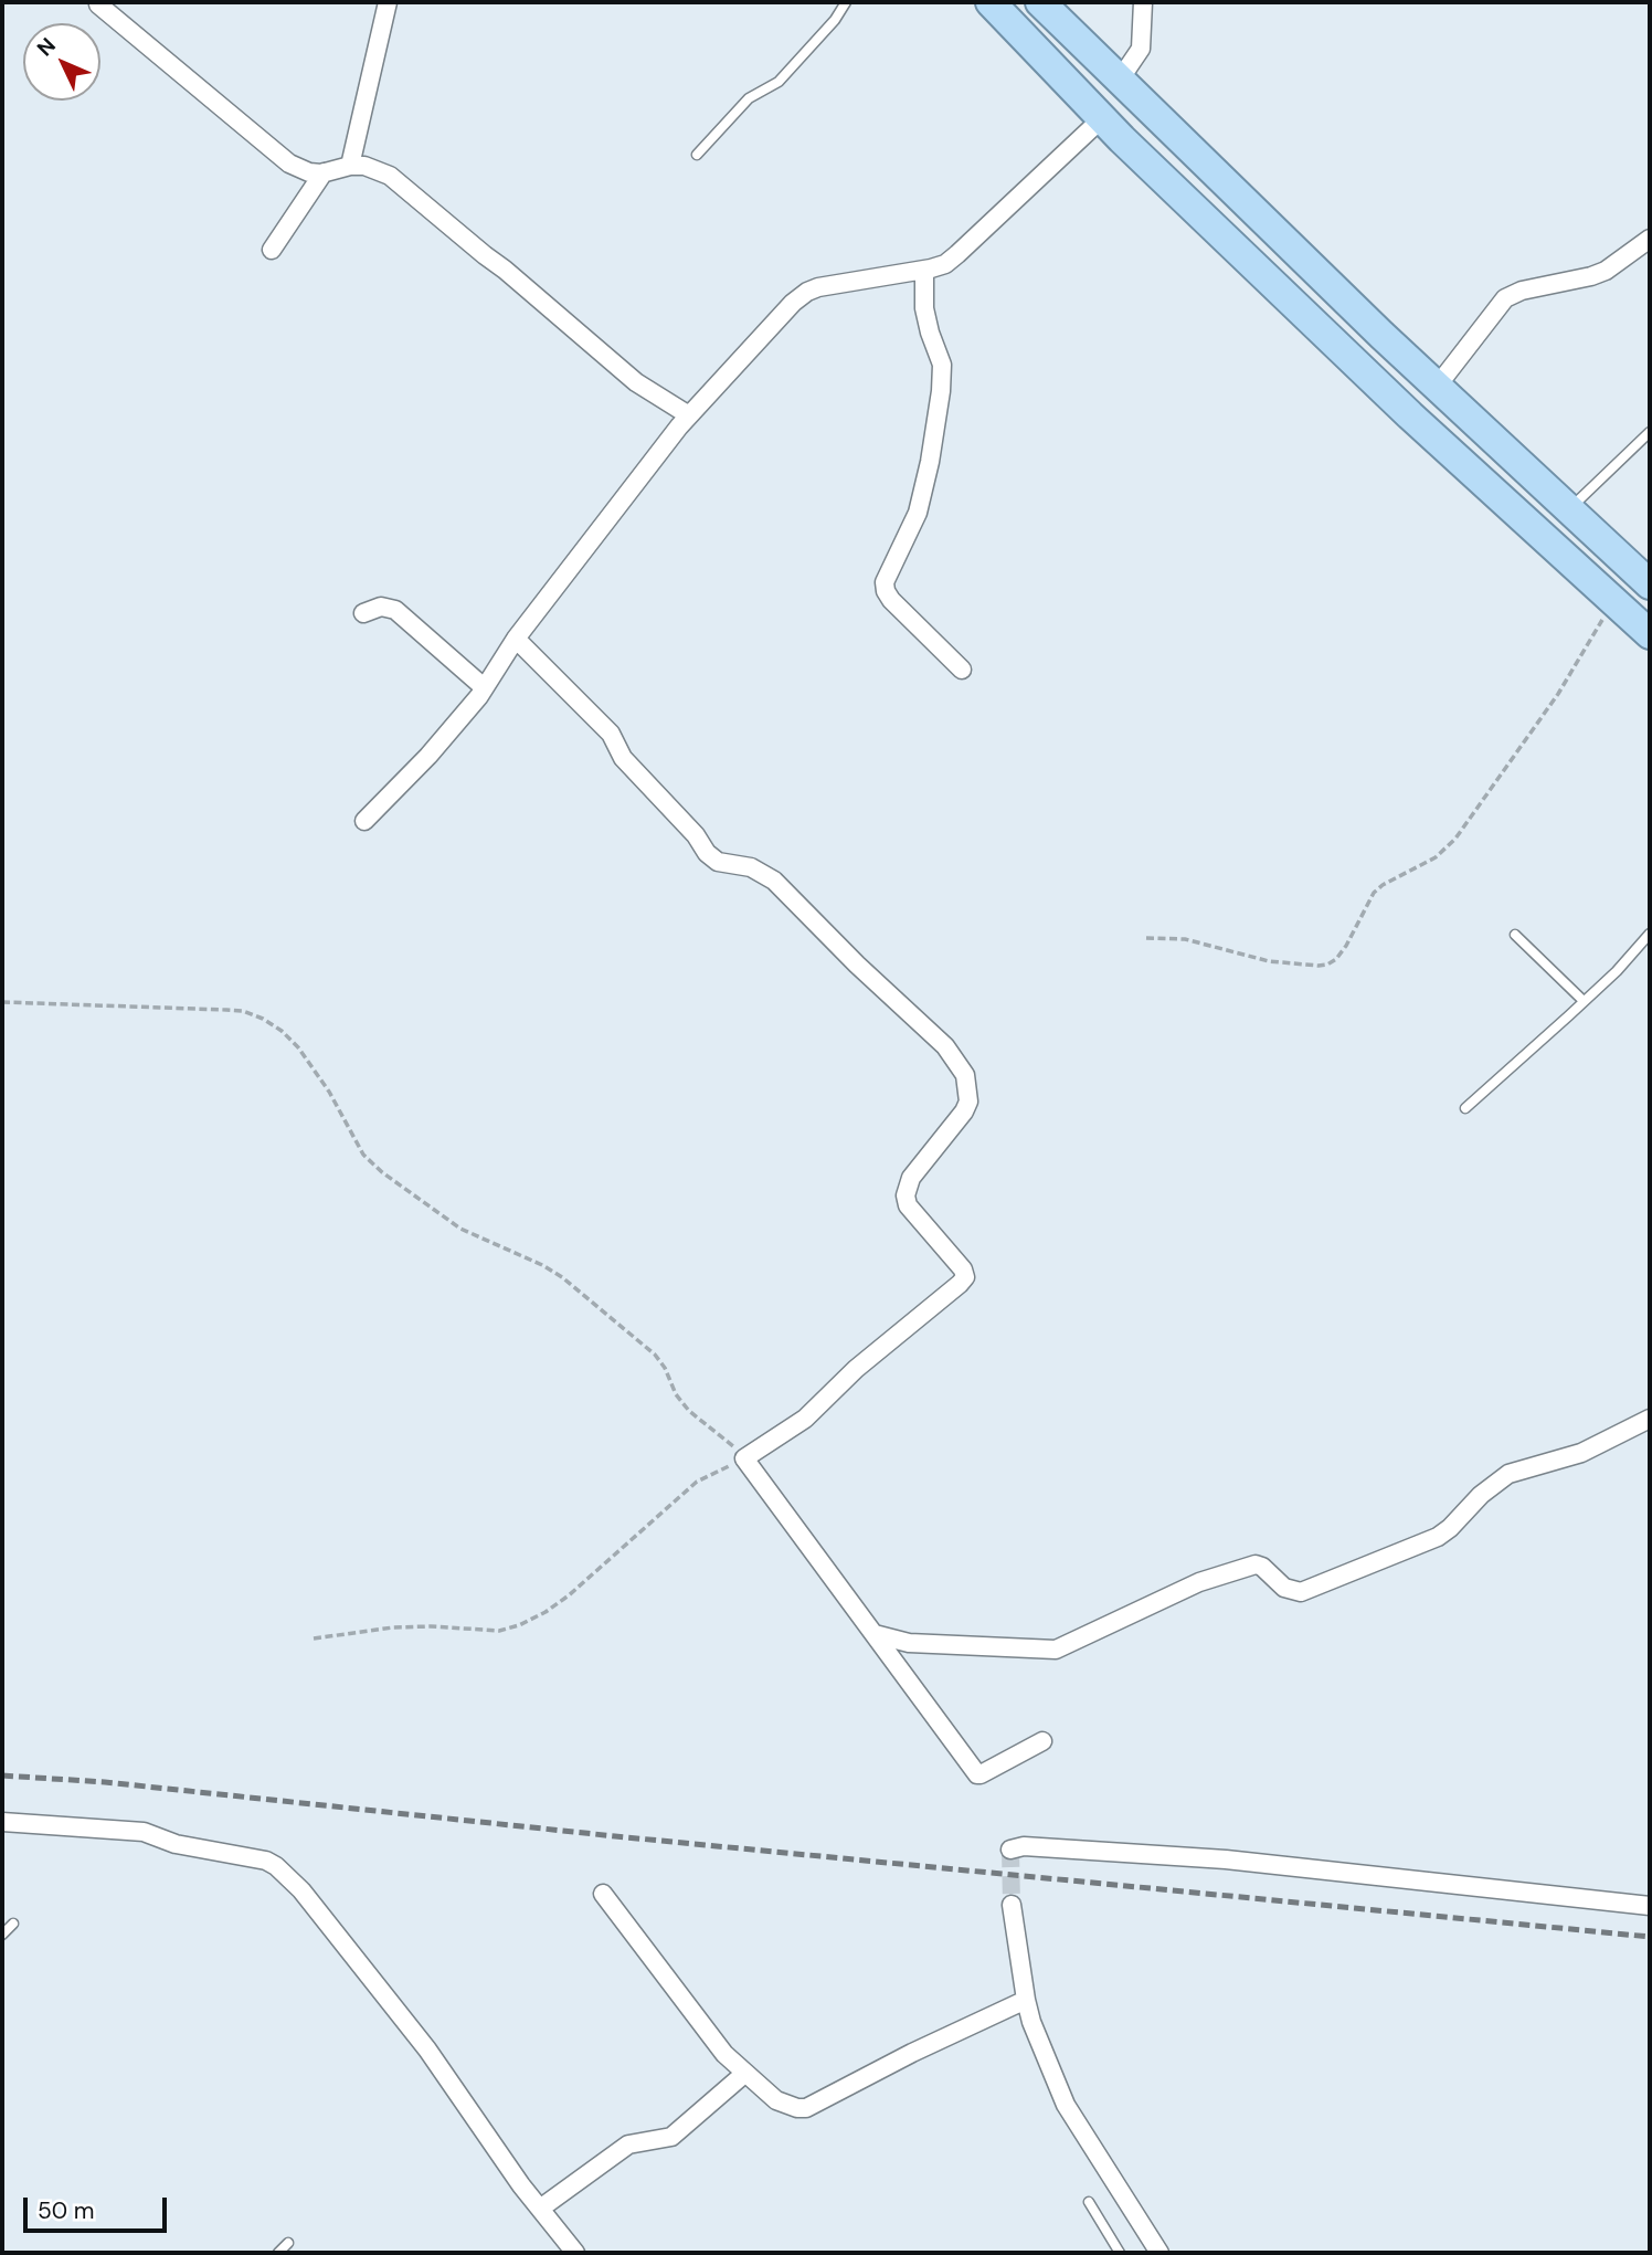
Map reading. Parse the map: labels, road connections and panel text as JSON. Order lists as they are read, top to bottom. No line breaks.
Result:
{"scale_bar":"50 m","north":"top left"}
